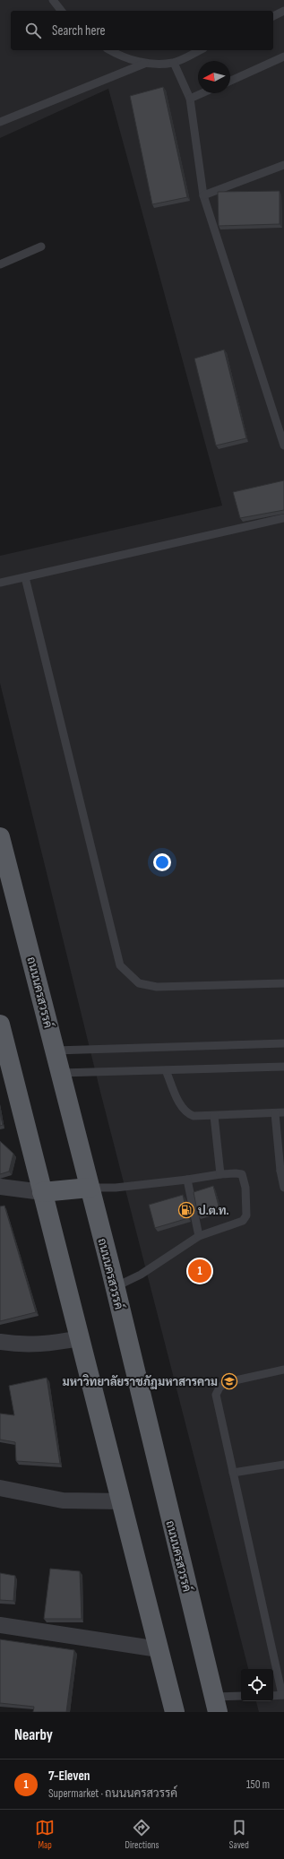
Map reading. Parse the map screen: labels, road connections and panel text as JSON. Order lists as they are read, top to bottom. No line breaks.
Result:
{"streets":{"main road":["ถนนนครสวรรค์"]},"places":{"fuel station":["ป.ต.ท."],"school or university":["มหาวิทยาลัยราชภัฏมหาสารคาม"]},"north":"left","page":{"search":"Search here","pins":"1","heading":"Nearby","list":[{"mark":"1","name":"7-Eleven","note":"Supermarket · ถนนนครสวรรค์","value":"150 m"}],"nav":["Map","Directions","Saved"]}}
